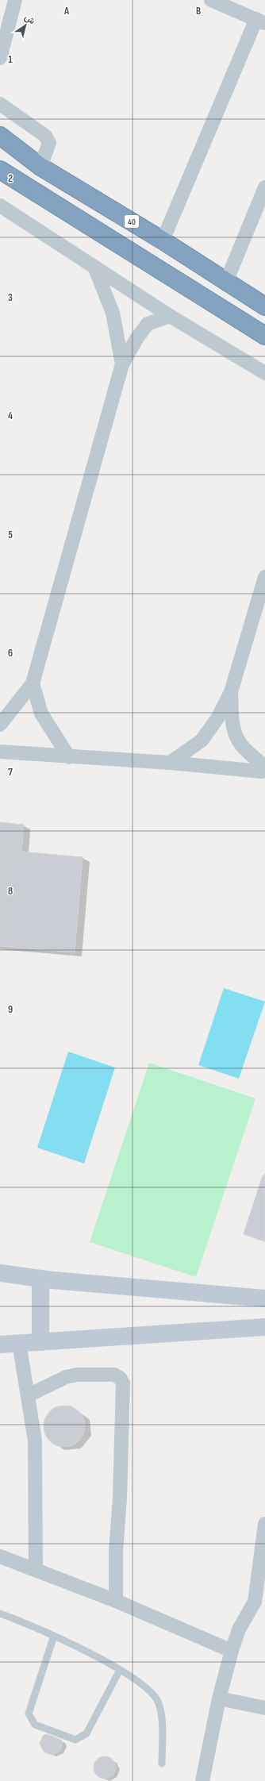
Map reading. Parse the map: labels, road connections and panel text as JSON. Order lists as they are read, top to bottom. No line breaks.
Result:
{"streets":{"highway":["40"]},"north":"top right","grid":{"columns":["A","B"],"rows":["1","2","3","4","5","6","7","8","9"]}}
